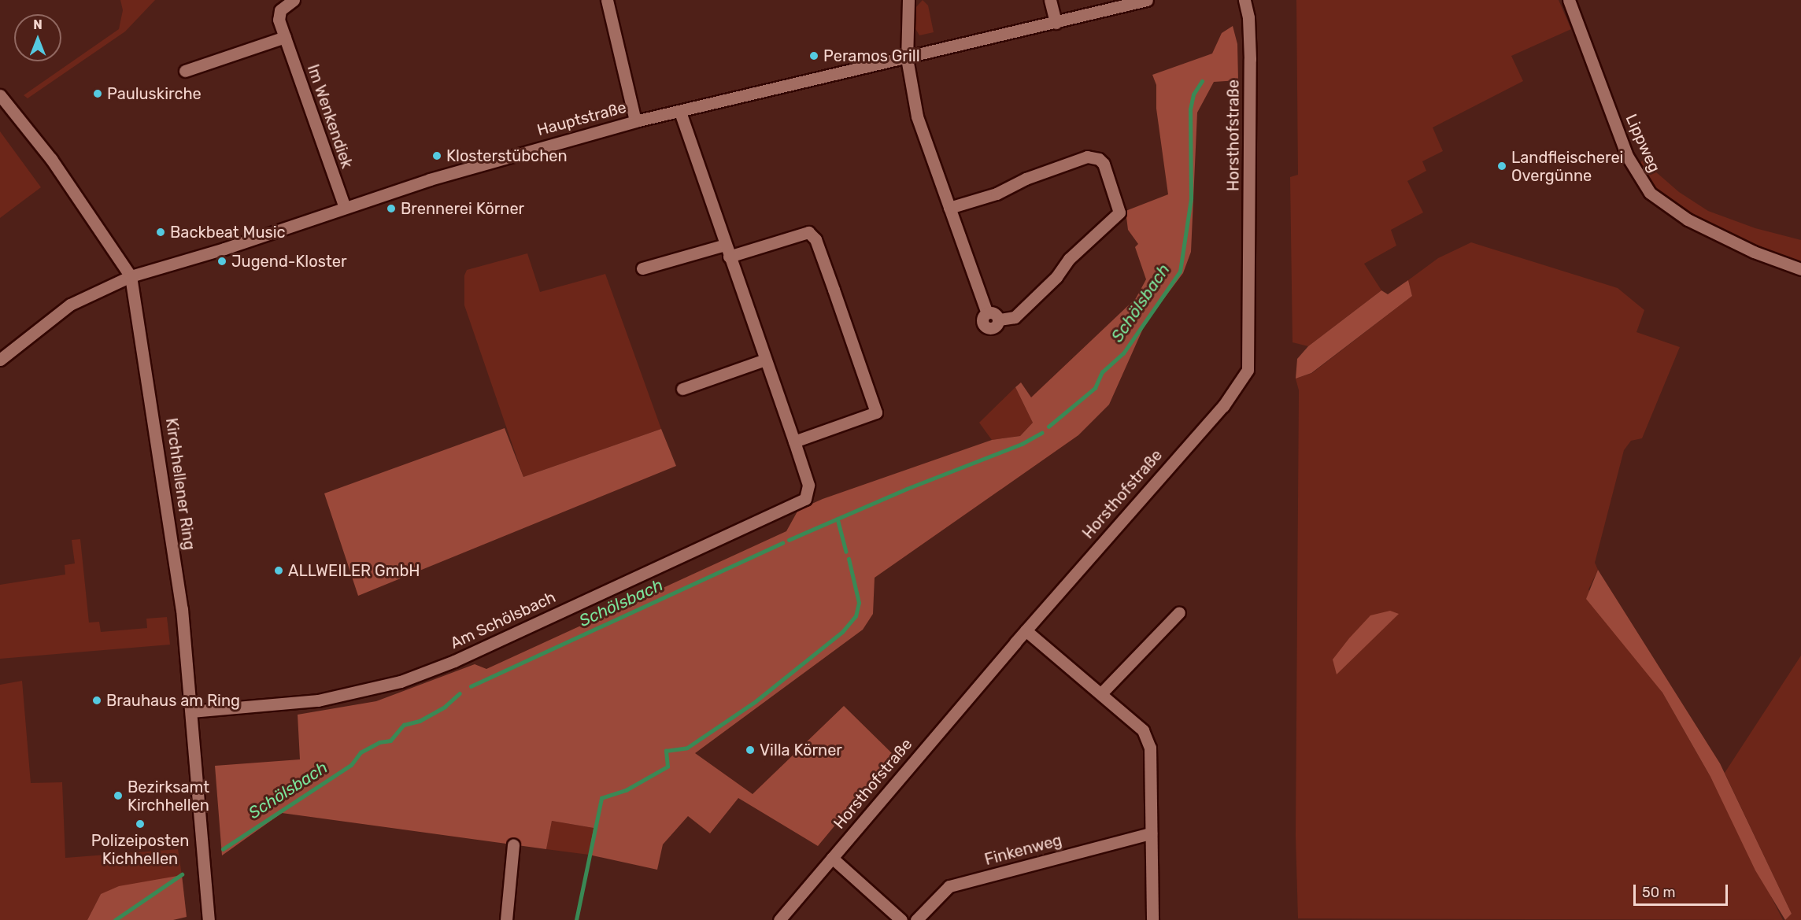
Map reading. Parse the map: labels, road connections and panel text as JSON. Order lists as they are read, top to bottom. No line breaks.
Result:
{"streets":{"street":["Im Wenkendiek","Hauptstraße","Horsthofstraße","Lippweg","Kirchhellener Ring","Am Schölsbach","Finkenweg"]},"crossings":[["Im Wenkendiek","Hauptstraße"],["Hauptstraße","Kirchhellener Ring"],["Kirchhellener Ring","Am Schölsbach"]],"water":["Schölsbach"],"places":["Peramos Grill","Pauluskirche","Klosterstübchen","Landfleischerei Overgünne","Brennerei Körner","Backbeat Music","Jugend-Kloster","ALLWEILER GmbH","Brauhaus am Ring","Villa Körner","Bezirksamt Kirchhellen","Polizeiposten Kichhellen"],"scale_bar":"50 m","north":"top"}
